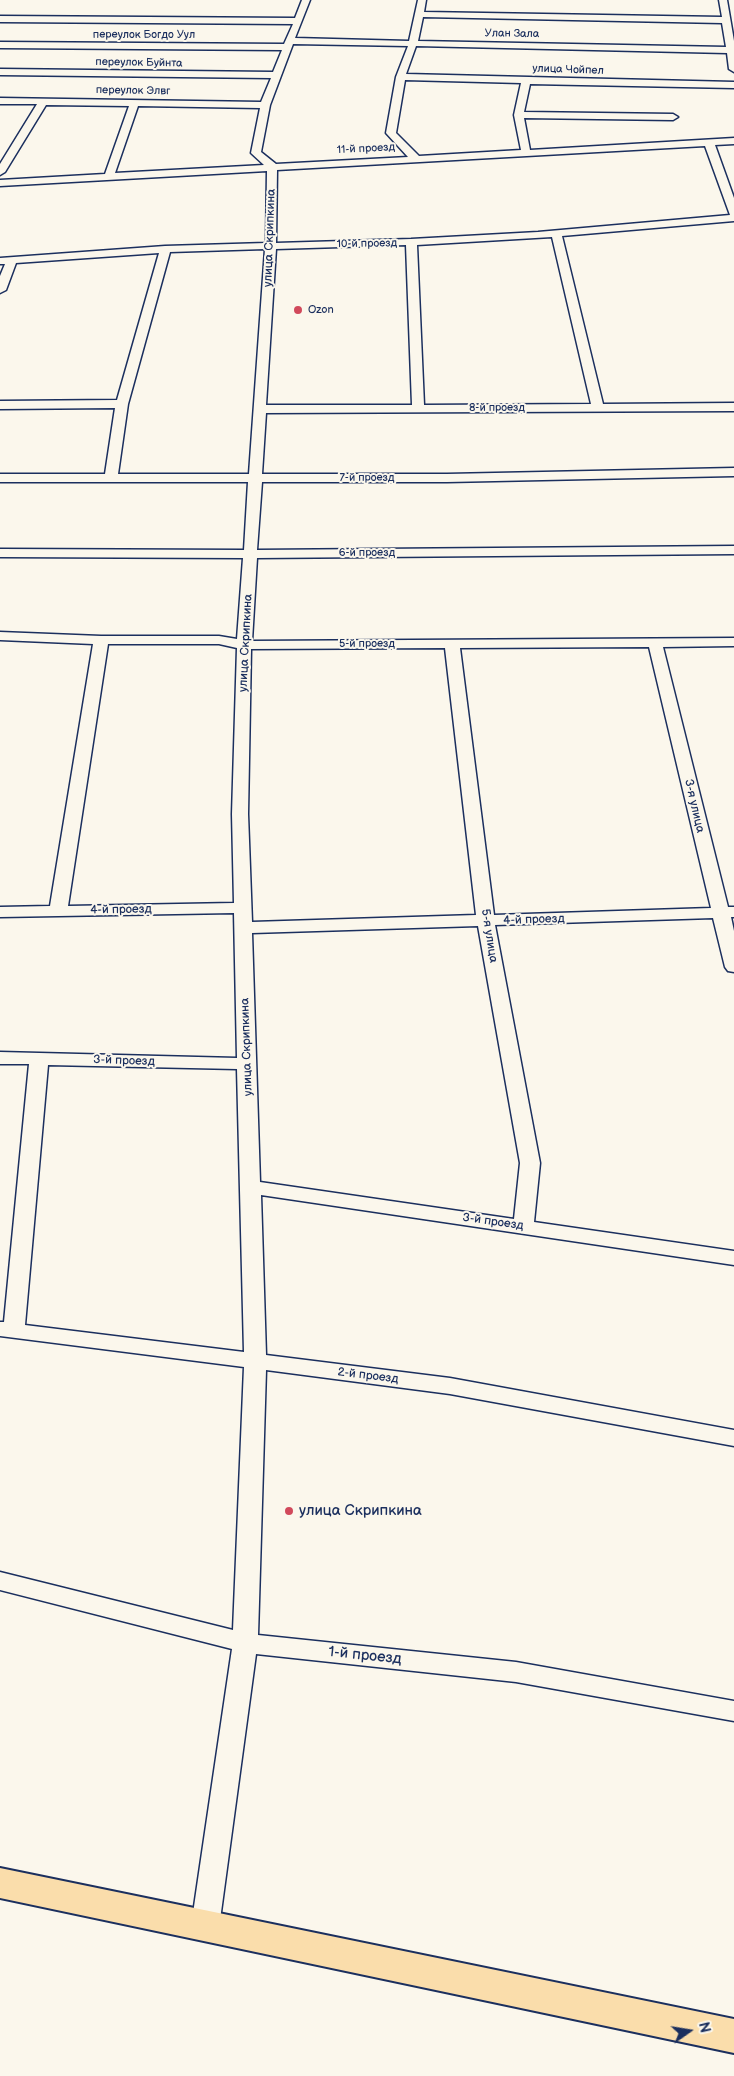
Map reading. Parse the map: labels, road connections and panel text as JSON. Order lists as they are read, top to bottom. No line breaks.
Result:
{"streets":{"street":["Улан Зала","переулок Богдо Уул","переулок Буйнта","улица Чойпел","переулок Элвг","11-й проезд","улица Скрипкина","10-й проезд","8-й проезд","7-й проезд","6-й проезд","5-й проезд","3-я улица","4-й проезд","5-я улица","3-й проезд","2-й проезд","1-й проезд"]},"crossings":[["Улан Зала","переулок Богдо Уул"],["11-й проезд","улица Скрипкина"],["улица Скрипкина","10-й проезд"],["улица Скрипкина","8-й проезд"],["улица Скрипкина","7-й проезд"],["улица Скрипкина","6-й проезд"],["улица Скрипкина","5-й проезд"],["улица Скрипкина","4-й проезд"],["улица Скрипкина","3-й проезд"],["улица Скрипкина","2-й проезд"],["улица Скрипкина","1-й проезд"],["5-й проезд","3-я улица"],["5-й проезд","5-я улица"],["3-я улица","4-й проезд"],["4-й проезд","5-я улица"],["5-я улица","3-й проезд"]],"places":["Ozon","улица Скрипкина"],"north":"right"}
